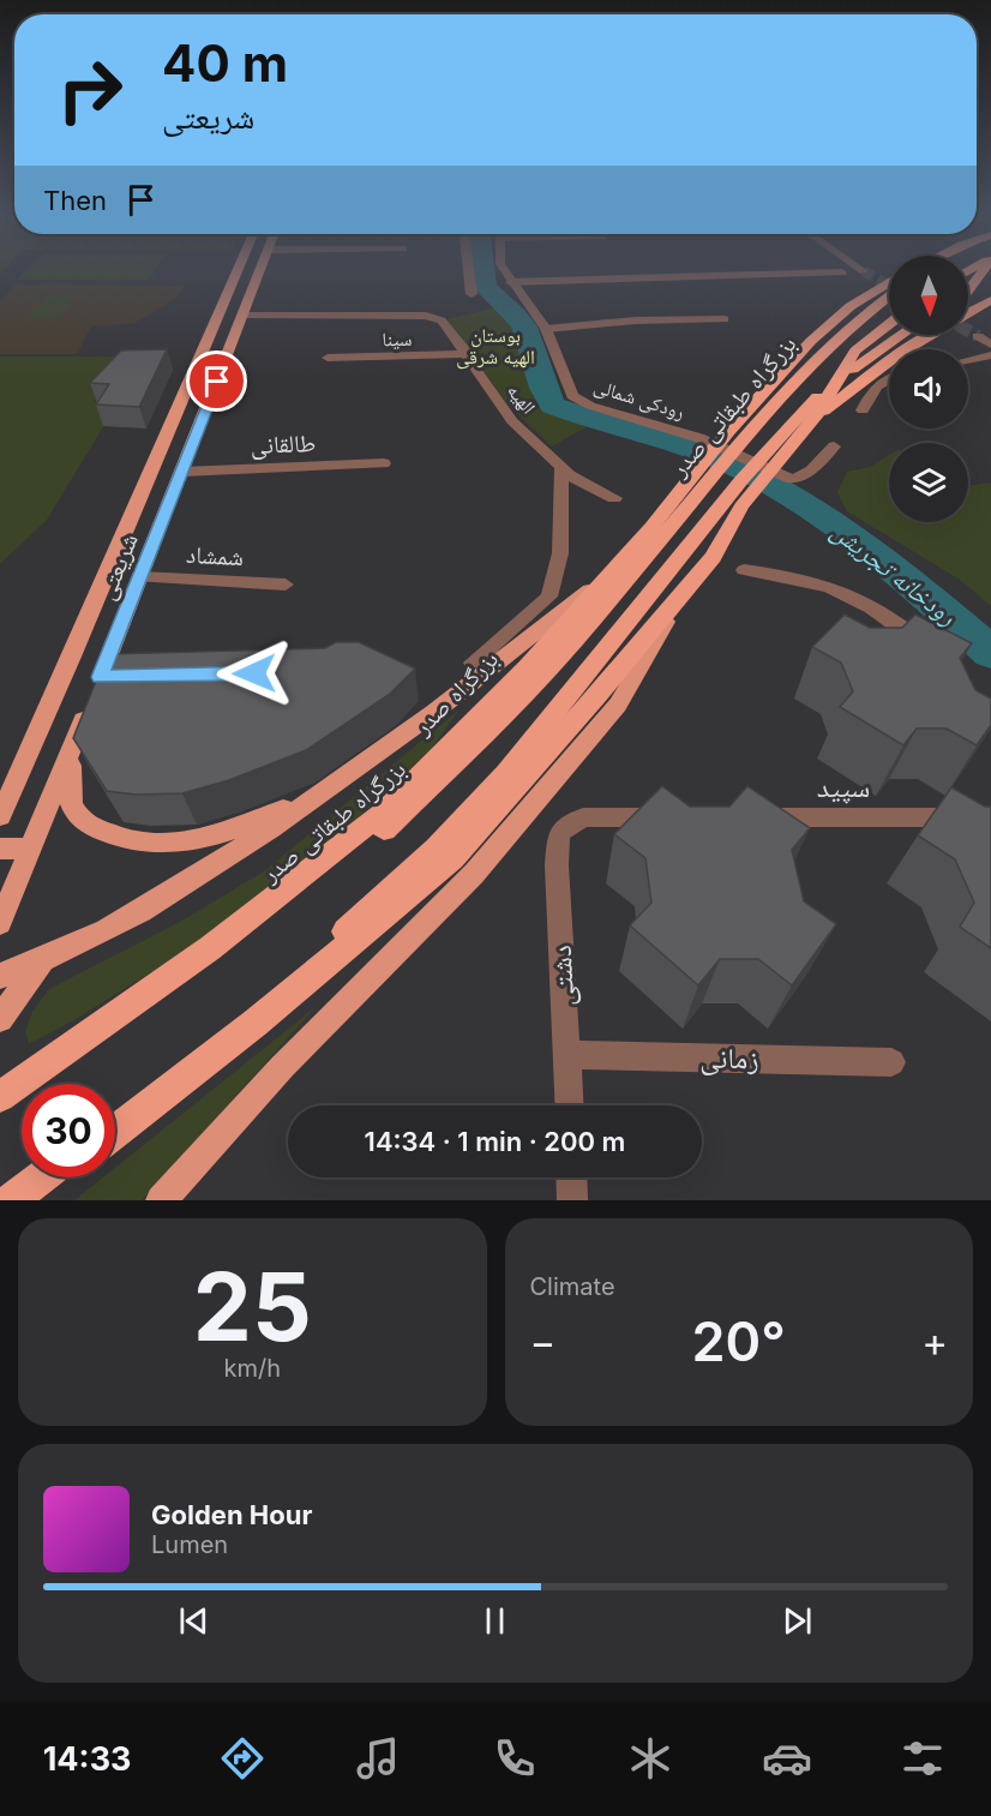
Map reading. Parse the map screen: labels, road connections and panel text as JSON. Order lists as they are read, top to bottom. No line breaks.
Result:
{"streets":{"highway":["بزرگراه طبقاتی صدر","بزرگراه صدر"],"main road":["شریعتی"],"street":["سینا","الهیه","رودکی شمالی","طالقانی","شمشاد","سپید","دشتی","زمانی"]},"crossings":[["سینا","الهیه"],["الهیه","شریعتی"],["طالقانی","شریعتی"],["شمشاد","شریعتی"],["دشتی","زمانی"]],"water":["رودخانه تجریش"],"parks":["بوستان الهیه شرقی"],"north":"bottom","page":{"turn":["40 m","شریعتی"],"then":"Then","limit":"30","trip":"14:34 · 1 min · 200 m","tile":[["25","km/h"],"Climate"],"heat":["−","20°","+"],"song":["Golden Hour","Lumen"],"tabs":"14:33"}}
